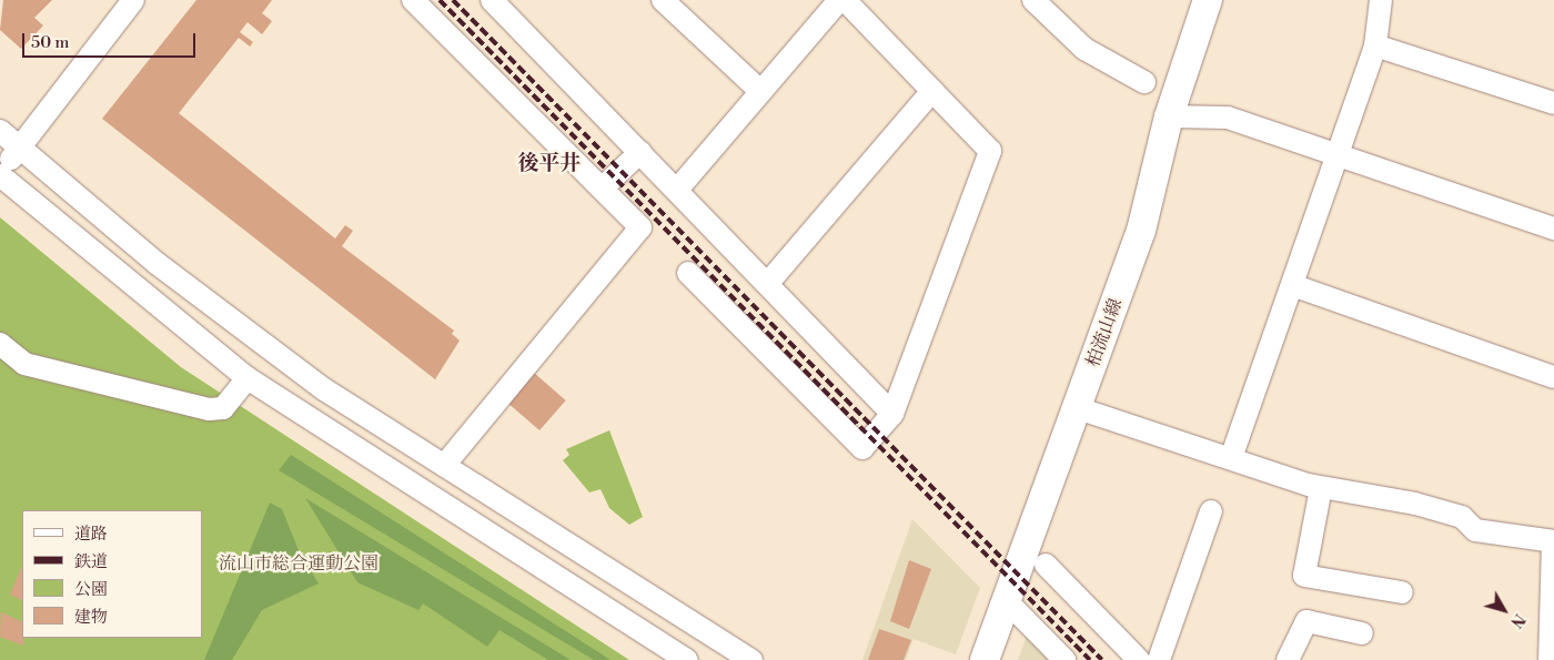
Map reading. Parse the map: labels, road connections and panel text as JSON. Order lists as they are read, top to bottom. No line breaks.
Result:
{"streets":{"main road":["柏流山線"]},"districts":["後平井"],"parks":["流山市総合運動公園"],"legend":["道路","鉄道","公園","建物"],"scale_bar":"50 m","north":"bottom right"}
